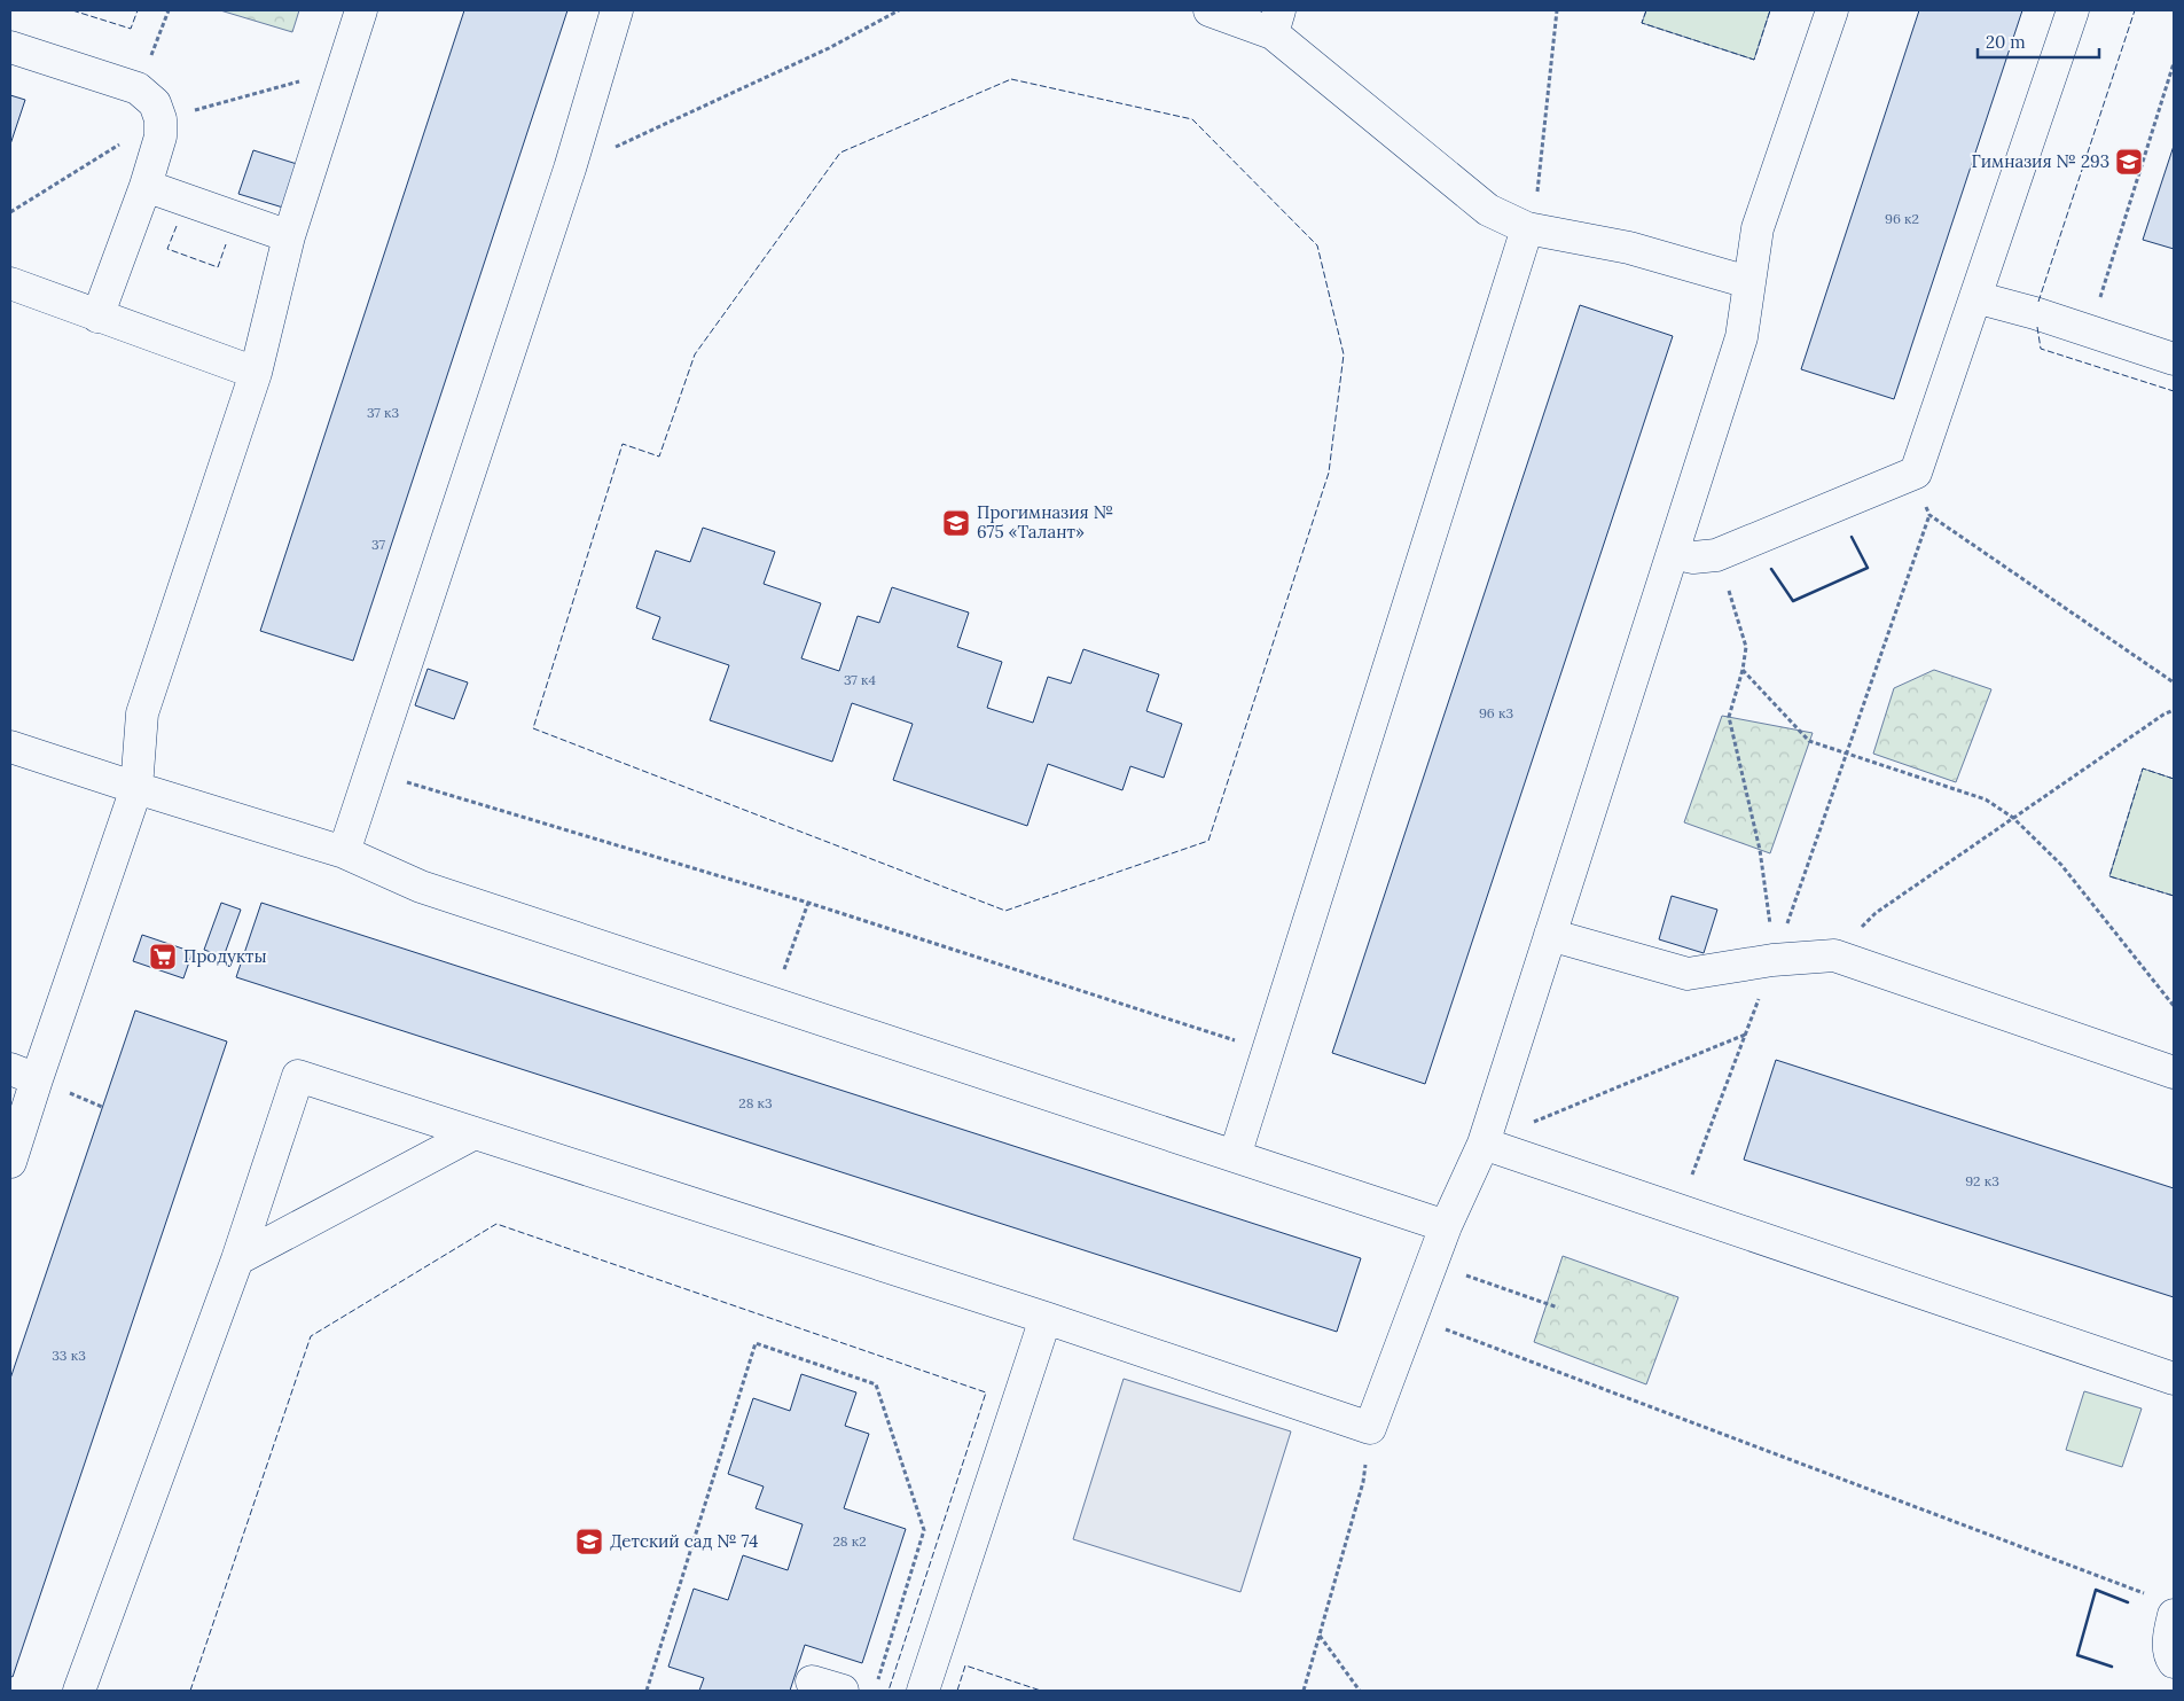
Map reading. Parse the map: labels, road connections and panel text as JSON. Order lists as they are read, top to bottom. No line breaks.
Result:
{"places":{"school or university":["Гимназия № 293","Прогимназия № 675 «Талант»","Детский сад № 74"],"supermarket":["Продукты"]},"house_numbers":["96 к2","37 к3","37","37 к4","96 к3","28 к3","92 к3","33 к3","28 к2"],"scale_bar":"20 m"}
